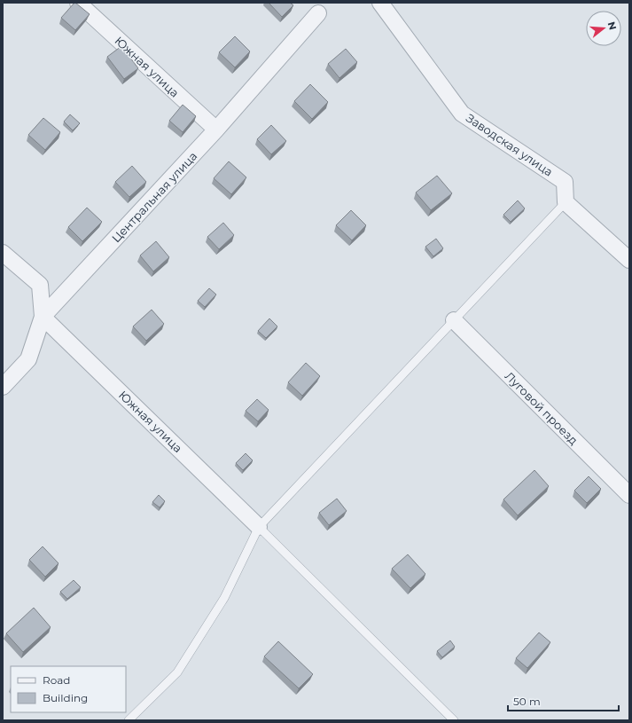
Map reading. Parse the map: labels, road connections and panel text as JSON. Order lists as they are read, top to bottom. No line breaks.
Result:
{"streets":{"street":["Южная улица","Заводская улица","Центральная улица","Луговой проезд"]},"crossings":[["Южная улица","Центральная улица"]],"legend":["Road","Building"],"scale_bar":"50 m","north":"right"}
